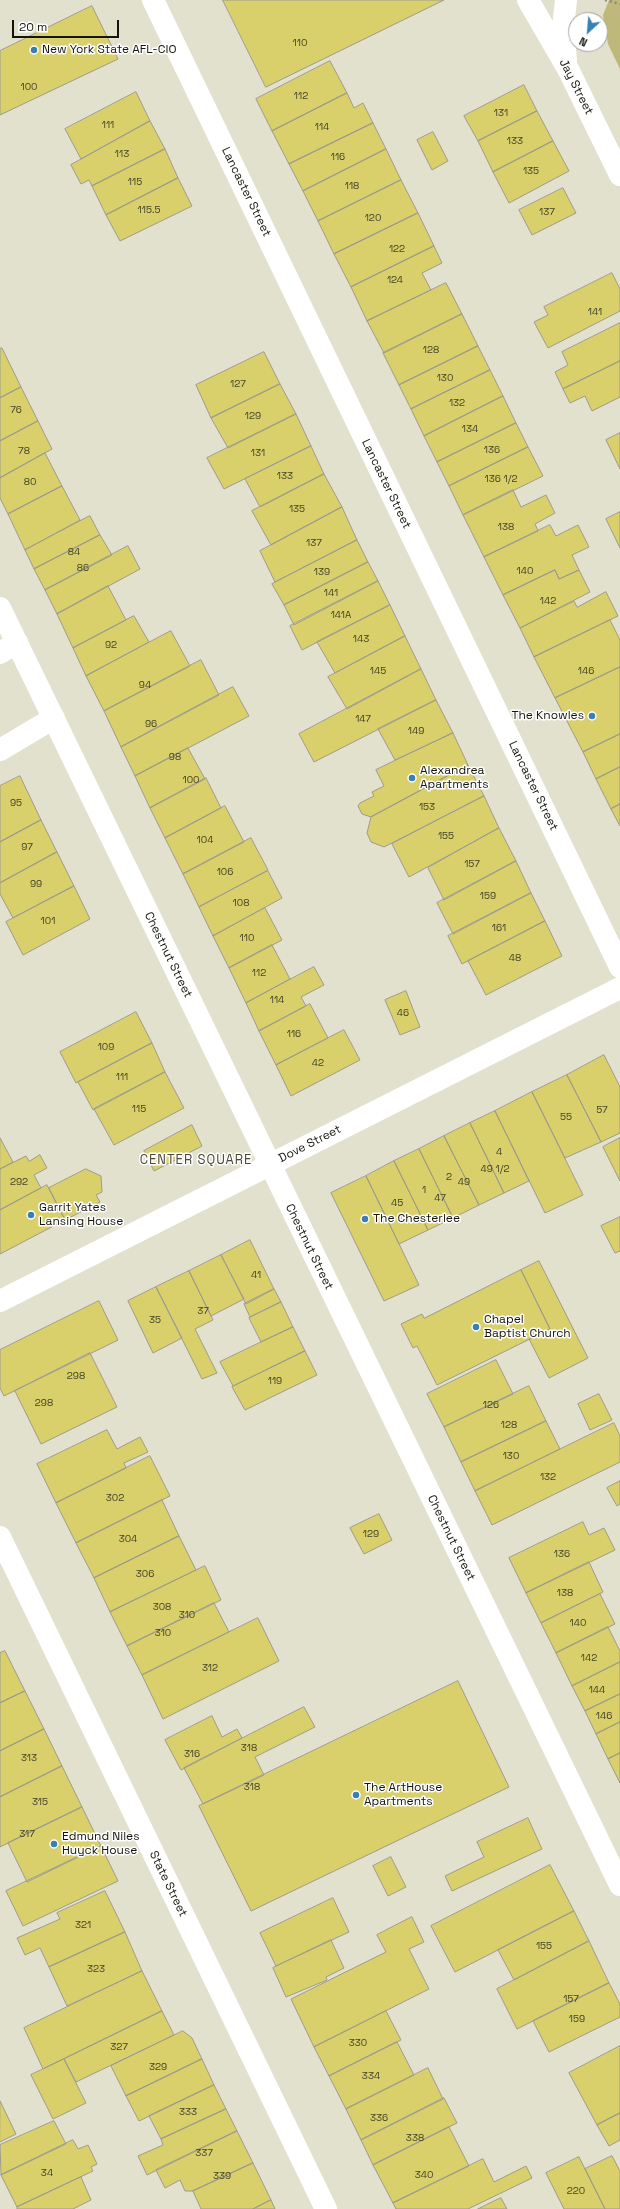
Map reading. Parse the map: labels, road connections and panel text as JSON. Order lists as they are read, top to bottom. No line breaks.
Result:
{"streets":{"street":["Jay Street","Lancaster Street","Chestnut Street","Dove Street","State Street"]},"crossings":[["Chestnut Street","Dove Street"]],"districts":["CENTER SQUARE"],"places":["New York State AFL-CIO","The Knowles","Alexandrea Apartments","Garrit Yates Lansing House","The Chesterlee","Chapel Baptist Church","The ArtHouse Apartments","Edmund Niles Huyck House"],"house_numbers":["110","100","112","131","111","114","133","113","116","135","115","118","115.5","137","120","122","124","141","128","130","127","132","76","129","134","136","78","131","133","136 1/2","80","135","138","137","84","86","140","139","141","142","141A","143","92","145","146","94","147","96","149","98","100","95","153","155","104","97","157","106","99","159","108","101","161","110","48","112","114","46","116","109","42","111","115","57","55","4","49 1/2","2","292","49","1","47","45","41","37","35","298","119","298","126","128","130","132","302","129","304","136","306","138","308","310","140","310","142","312","144","146","318","316","313","318","315","317","321","155","323","157","159","330","327","329","334","333","336","338","337","34","340","339","220"],"scale_bar":"20 m","north":"bottom left"}
